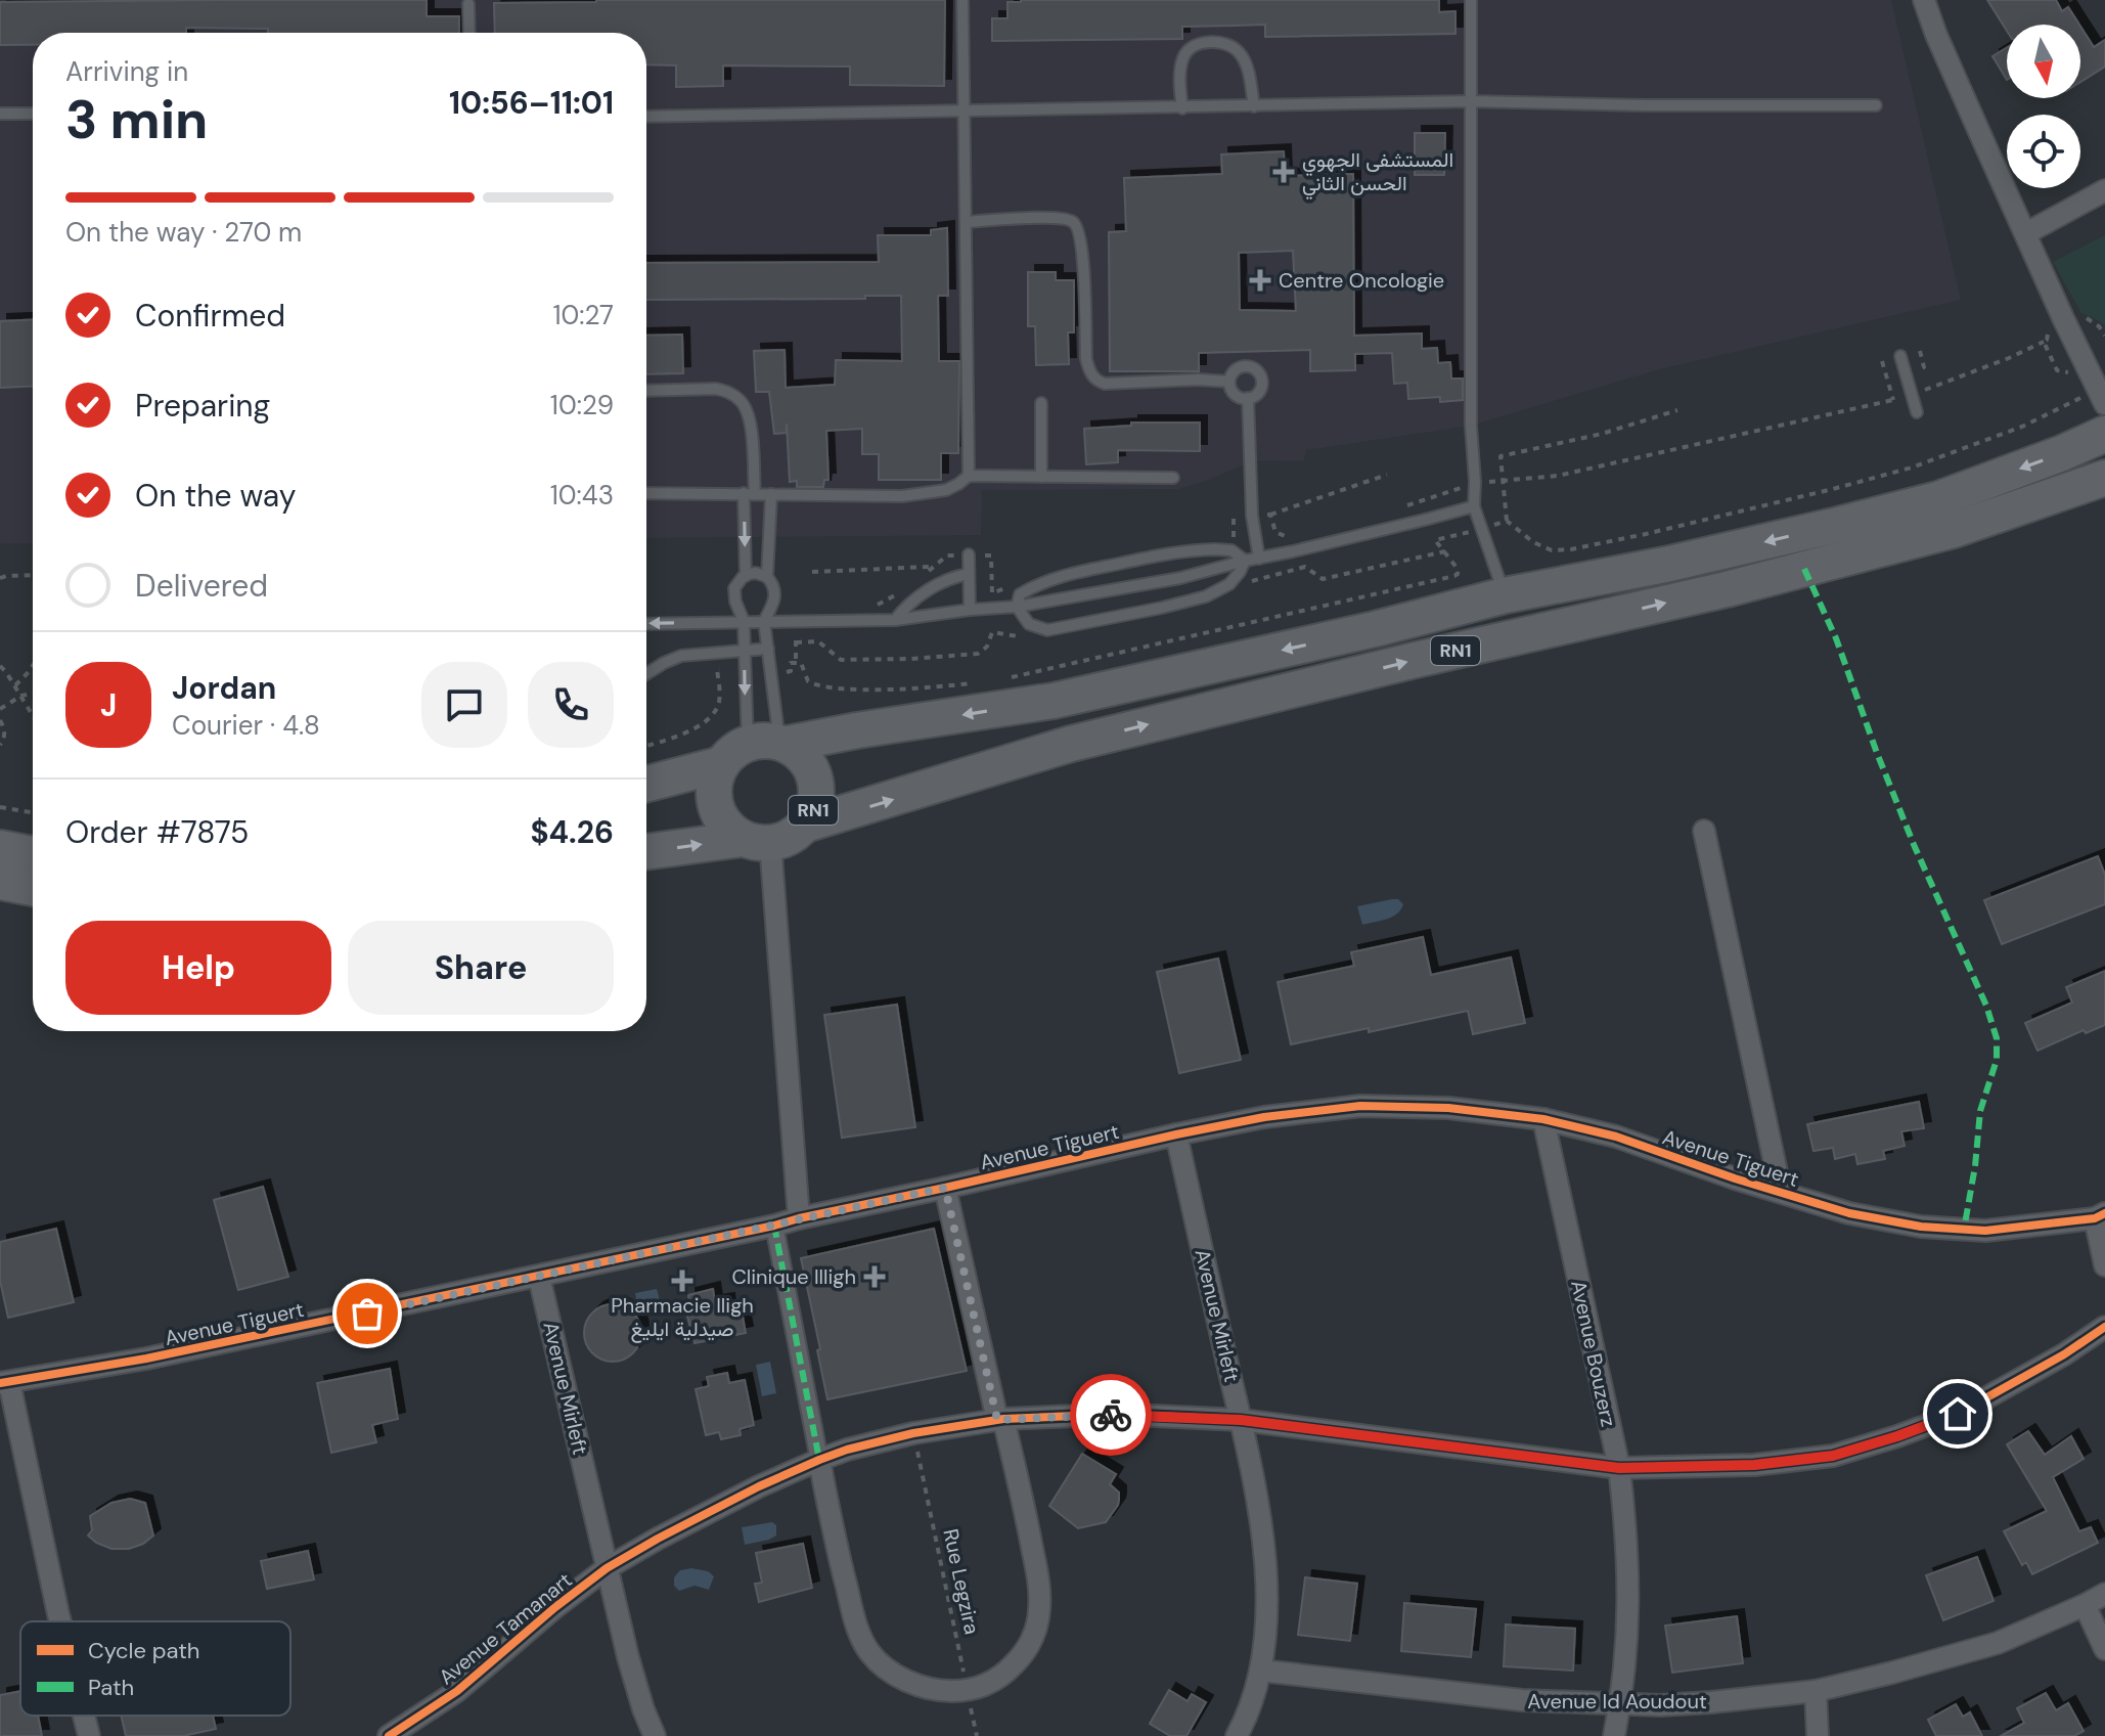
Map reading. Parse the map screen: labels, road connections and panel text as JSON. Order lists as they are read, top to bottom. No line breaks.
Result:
{"streets":{"highway":["RN1"],"street":["Avenue Tiguert","Avenue Mirleft","Avenue Bouzerz","Avenue Tamanart","Avenue Id Aoudout"],"path":["Rue Legzira"]},"crossings":[["Avenue Tiguert","Avenue Mirleft"],["Avenue Tiguert","Avenue Bouzerz"],["Avenue Mirleft","Avenue Tamanart"],["Avenue Mirleft","Avenue Id Aoudout"],["Avenue Bouzerz","Avenue Tamanart"],["Avenue Bouzerz","Avenue Id Aoudout"],["Rue Legzira","Avenue Tamanart"]],"places":{"health":["المستشفى الجهوي الحسن الثاني","Centre Oncologie","Clinique Illigh","Pharmacie Iligh صيدلية ايليغ"]},"legend":["Cycle path","Path"],"north":"bottom","page":{"heading":["3 min","Arriving in","10:56–11:01"],"panel":["Jordan","Courier · 4.8","Order #7875","$4.26"],"bar":"On the way · 270 m","list":[["Confirmed","10:27"],["Preparing","10:29"],["On the way","10:43"],"Delivered"],"round":"J","buttons":["Help","Share"]}}
